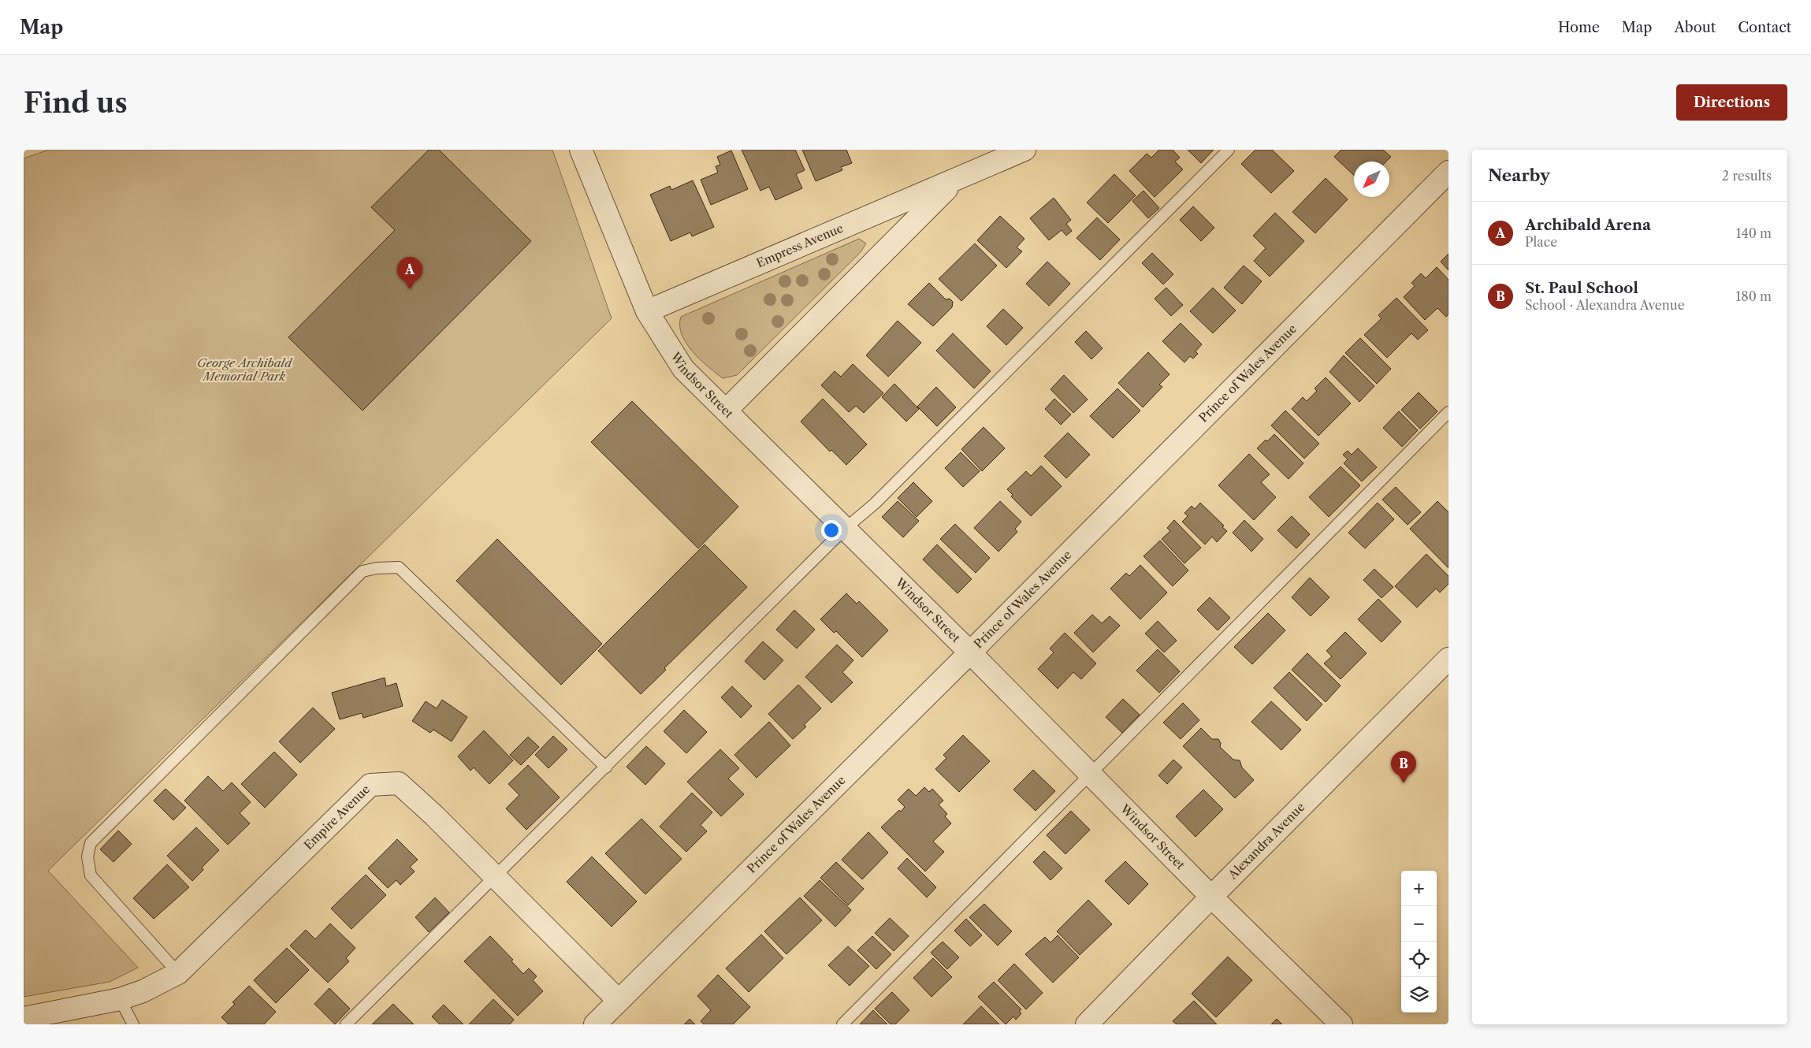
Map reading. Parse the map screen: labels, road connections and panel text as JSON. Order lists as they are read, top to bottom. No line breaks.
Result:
{"streets":{"street":["Empress Avenue","Prince of Wales Avenue","Windsor Street","Empire Avenue","Alexandra Avenue"]},"crossings":[["Empress Avenue","Windsor Street"],["Prince of Wales Avenue","Windsor Street"],["Prince of Wales Avenue","Empire Avenue"],["Windsor Street","Alexandra Avenue"]],"parks":["George Archibald Memorial Park"],"north":"bottom left","page":{"header":"Map","nav":["Home","Map","About","Contact"],"buttons":"Directions","title":"Find us","heading":["Nearby","2 results"],"list":[{"mark":"A","name":"Archibald Arena","note":"Place","value":"140 m"},{"mark":"B","name":"St. Paul School","note":"School · Alexandra Avenue","value":"180 m"}],"pins":["A","B"],"map_buttons":["+","−"]}}
